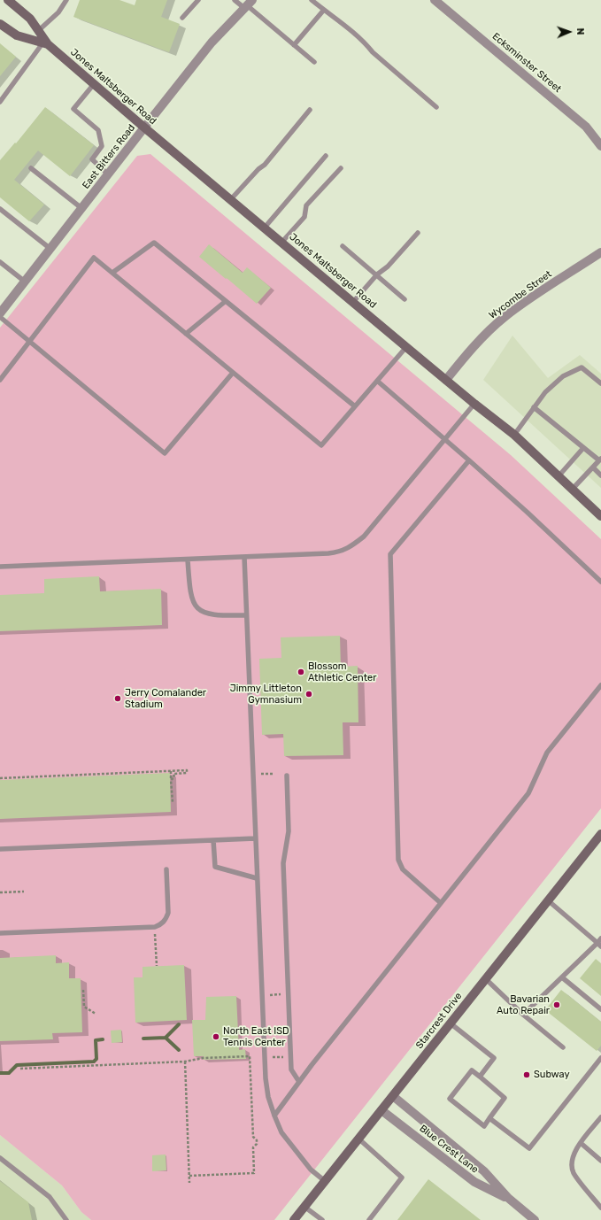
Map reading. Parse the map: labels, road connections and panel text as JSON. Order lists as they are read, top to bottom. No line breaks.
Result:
{"streets":{"main road":["Jones Maltsberger Road","Starcrest Drive"],"street":["Ecksminster Street","East Bitters Road","Wycombe Street","Blue Crest Lane"]},"crossings":[["Jones Maltsberger Road","East Bitters Road"],["Jones Maltsberger Road","Wycombe Street"],["Starcrest Drive","Blue Crest Lane"]],"places":["Blossom Athletic Center","Jimmy Littleton Gymnasium","Jerry Comalander Stadium","Bavarian Auto Repair","North East ISD Tennis Center","Subway"],"north":"right"}
